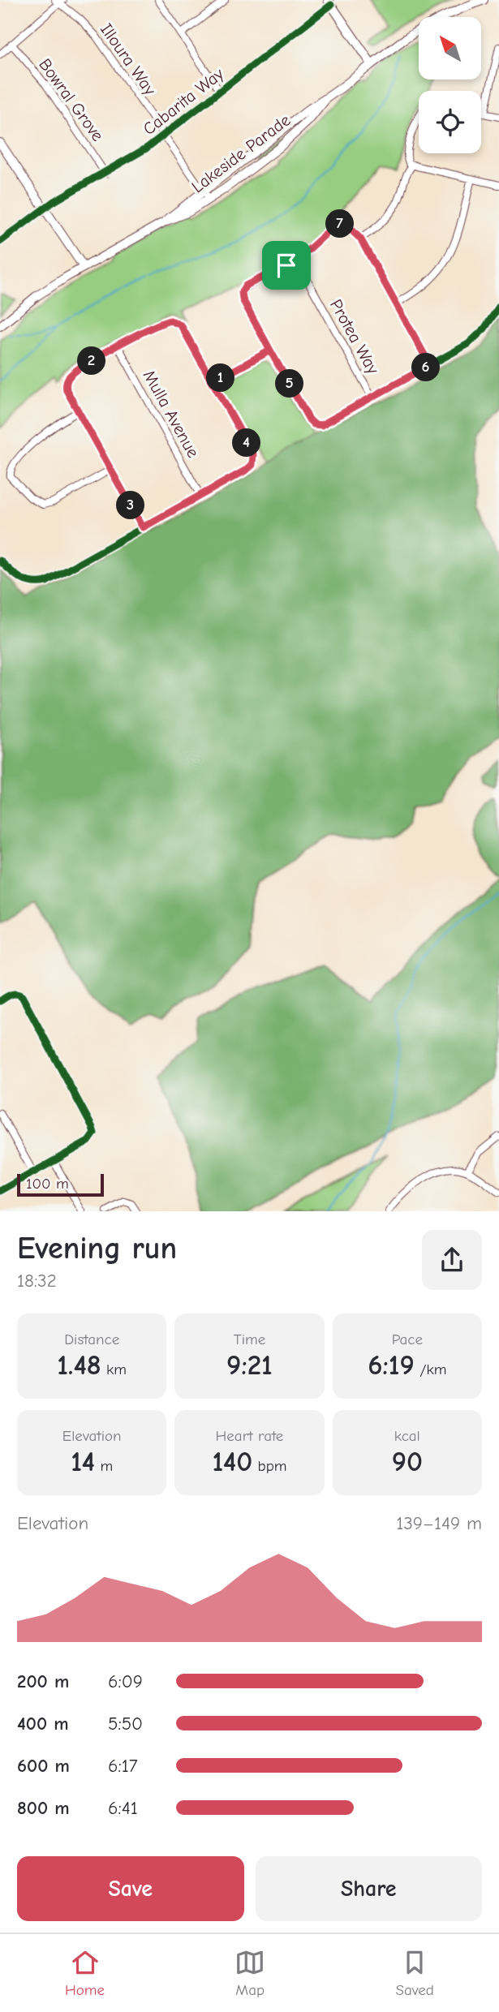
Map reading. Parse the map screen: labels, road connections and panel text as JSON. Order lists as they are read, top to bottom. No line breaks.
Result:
{"streets":{"street":["Illoura Way","Bowral Grove","Cabarita Way","Lakeside Parade","Protea Way","Mulla Avenue"]},"crossings":[["Illoura Way","Cabarita Way"],["Illoura Way","Lakeside Parade"],["Bowral Grove","Cabarita Way"]],"scale_bar":"100 m","north":"top left","page":{"pins":["7","2","6","1","5","4","3"],"scale":"100 m","heading":["Evening run","18:32"],"stats":[["Distance","1.48 km"],["Time","9:21"],["Pace","6:19 /km"],["Elevation","14 m"],["Heart rate","140 bpm"],["kcal","90"]],"chart":["Elevation","139–149 m"],"list":[{"name":"200 m","note":"6:09"},{"name":"400 m","note":"5:50"},{"name":"600 m","note":"6:17"},{"name":"800 m","note":"6:41"}],"buttons":["Save","Share"],"tabs":["Home","Map","Saved"]}}
